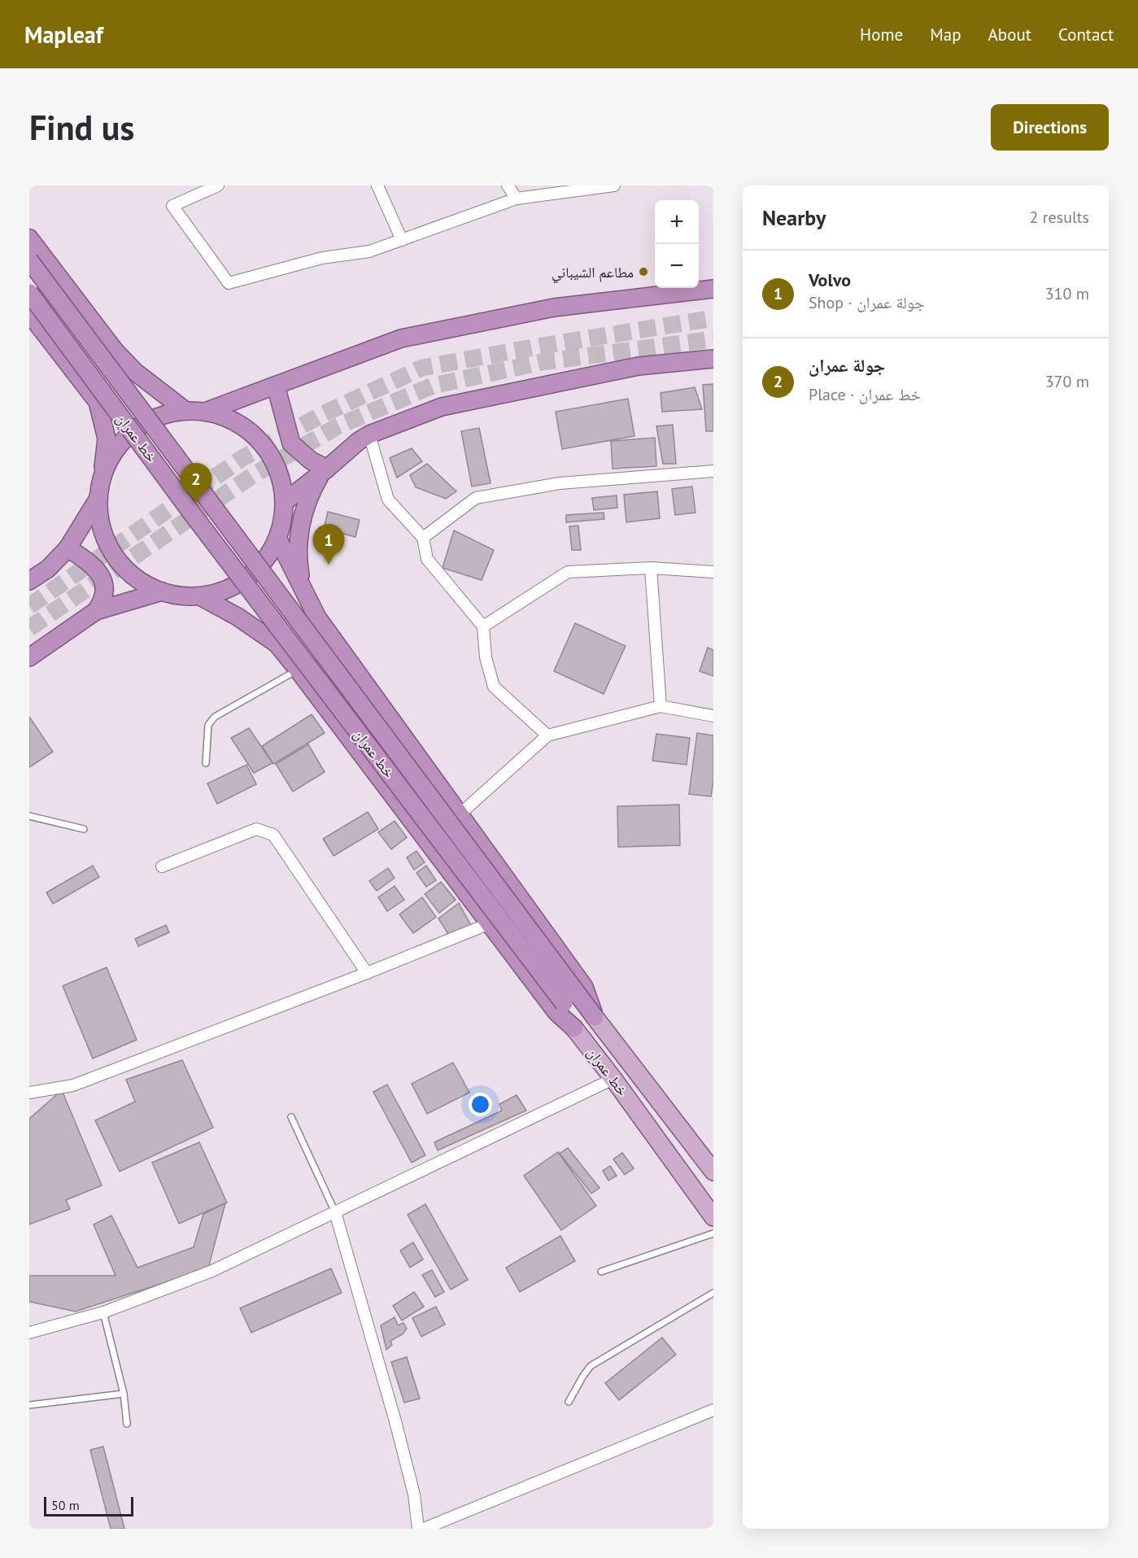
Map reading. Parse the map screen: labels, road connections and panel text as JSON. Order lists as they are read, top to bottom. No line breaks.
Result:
{"streets":{"highway":["خط عمران"]},"places":["مطاعم الشيباني"],"scale_bar":"50 m","page":{"header":"Mapleaf","nav":["Home","Map","About","Contact"],"buttons":"Directions","title":"Find us","heading":["Nearby","2 results"],"map_buttons":["+","−"],"list":[{"mark":"1","name":"Volvo","note":"Shop · جولة عمران","value":"310 m"},{"mark":"2","name":"جولة عمران","note":"Place · خط عمران","value":"370 m"}],"pins":["2","1"],"scale":"50 m"}}
